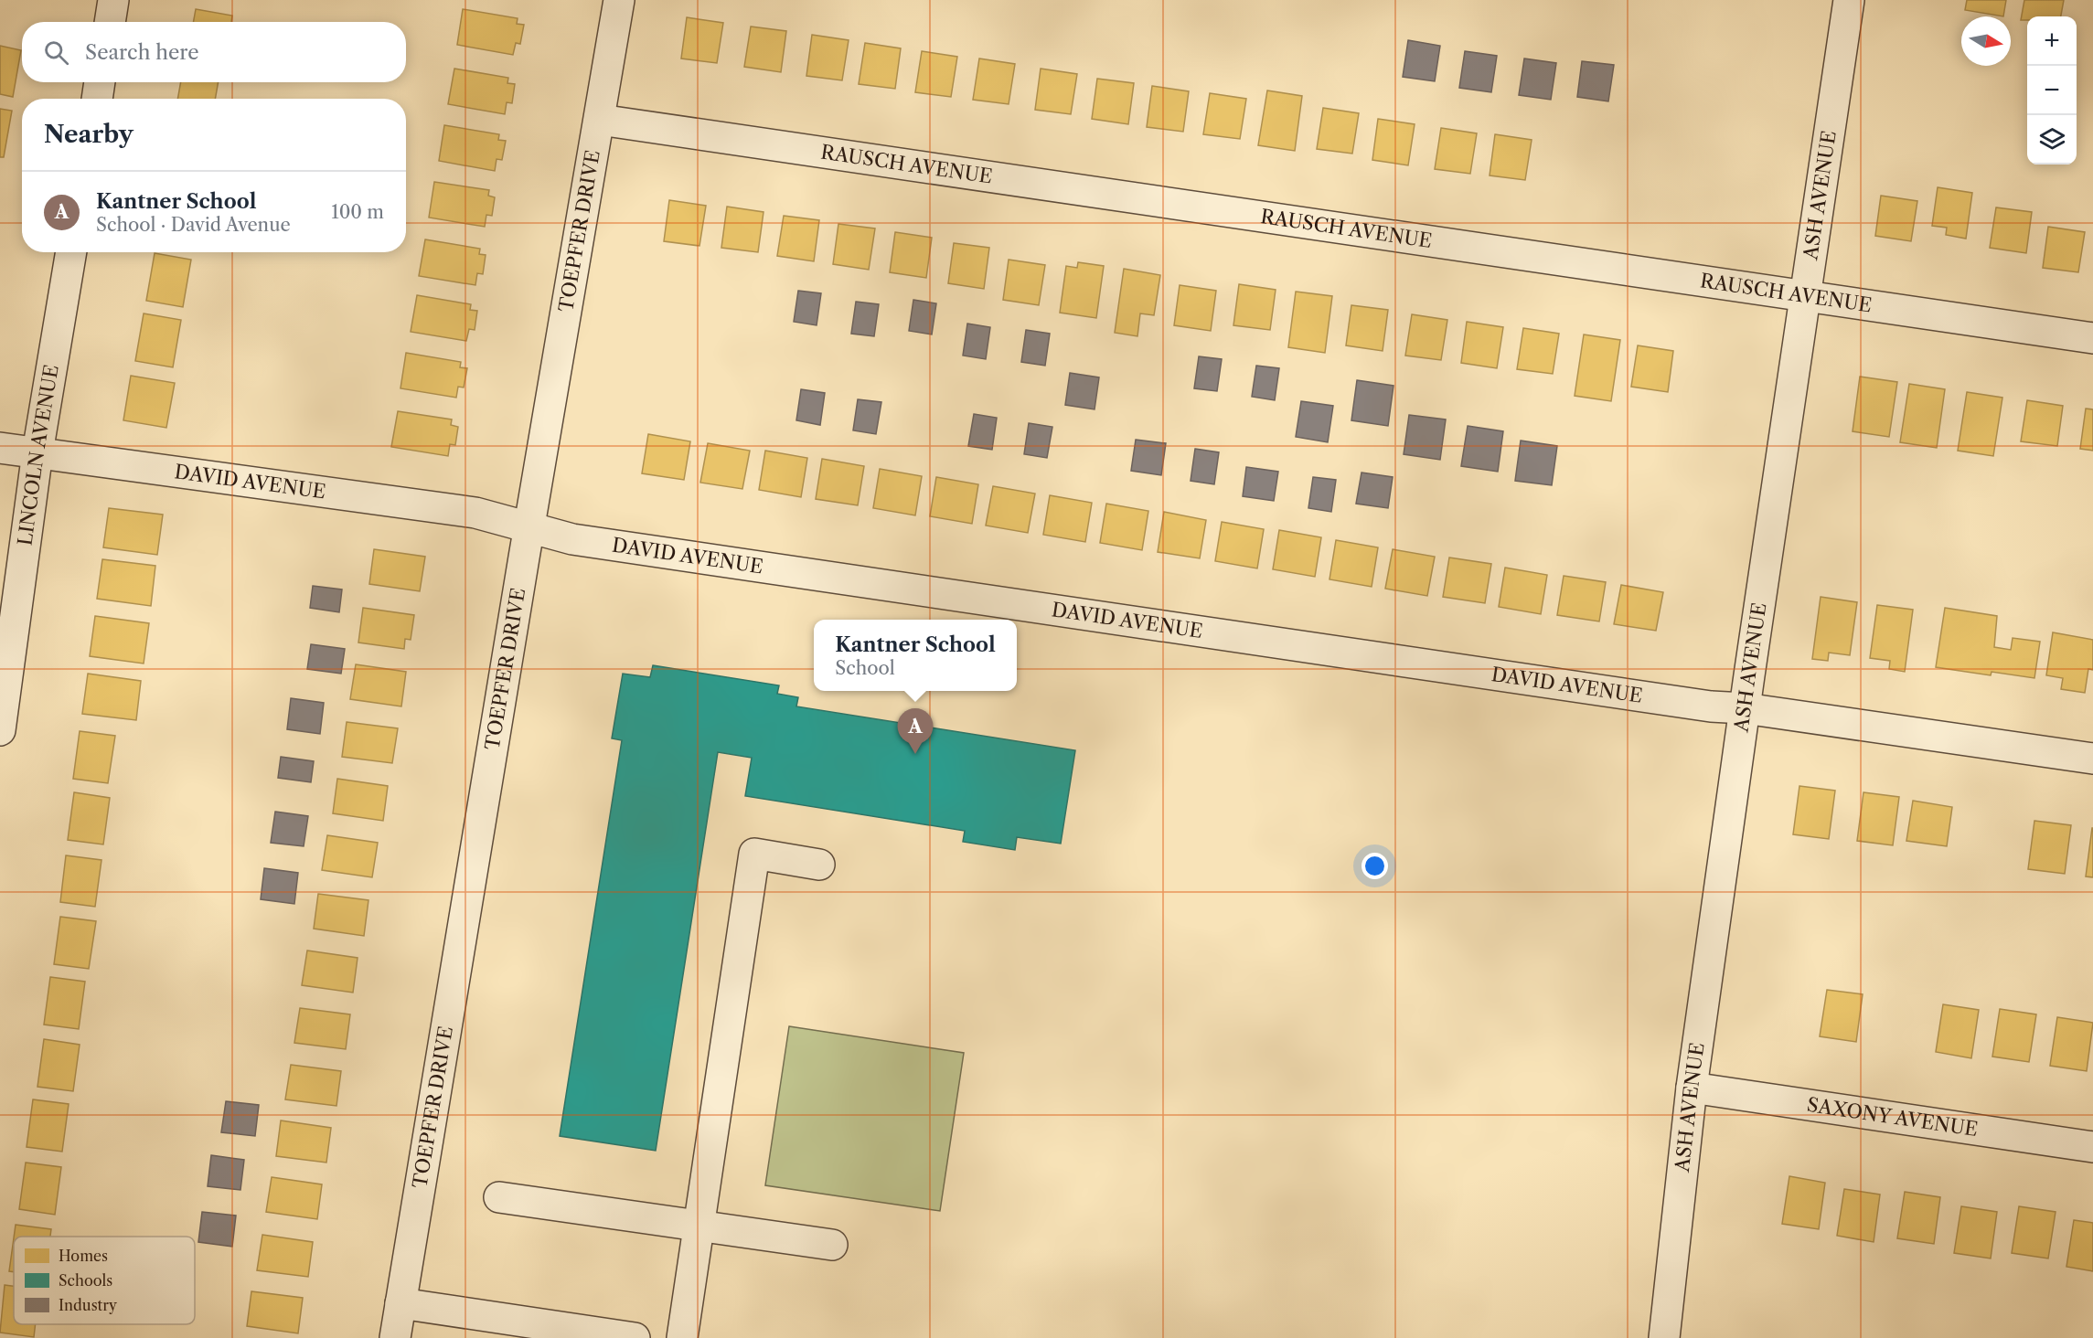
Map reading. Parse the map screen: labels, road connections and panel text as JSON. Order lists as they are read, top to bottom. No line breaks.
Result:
{"streets":{"street":["RAUSCH AVENUE","ASH AVENUE","TOEPFER DRIVE","LINCOLN AVENUE","DAVID AVENUE","SAXONY AVENUE"]},"crossings":[["RAUSCH AVENUE","ASH AVENUE"],["RAUSCH AVENUE","TOEPFER DRIVE"],["ASH AVENUE","DAVID AVENUE"],["ASH AVENUE","SAXONY AVENUE"],["TOEPFER DRIVE","DAVID AVENUE"],["LINCOLN AVENUE","DAVID AVENUE"]],"legend":["Homes","Schools","Industry"],"north":"right","page":{"map_buttons":["+","−"],"search":"Search here","heading":"Nearby","list":[{"mark":"A","name":"Kantner School","note":"School · David Avenue","value":"100 m"}],"popup":["Kantner School","School"],"pins":"A"}}
